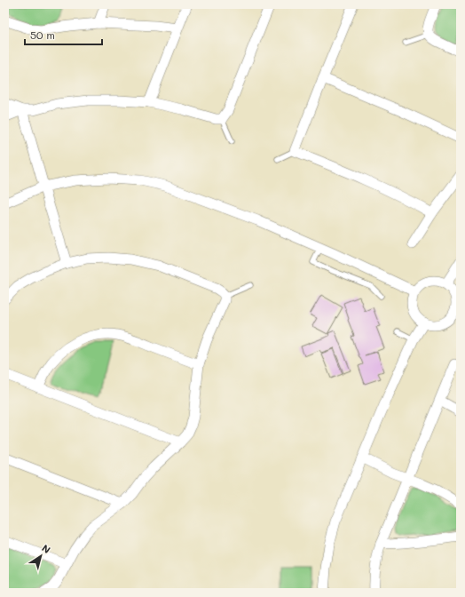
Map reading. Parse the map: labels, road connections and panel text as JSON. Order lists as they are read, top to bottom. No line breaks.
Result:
{"scale_bar":"50 m","north":"top right"}
